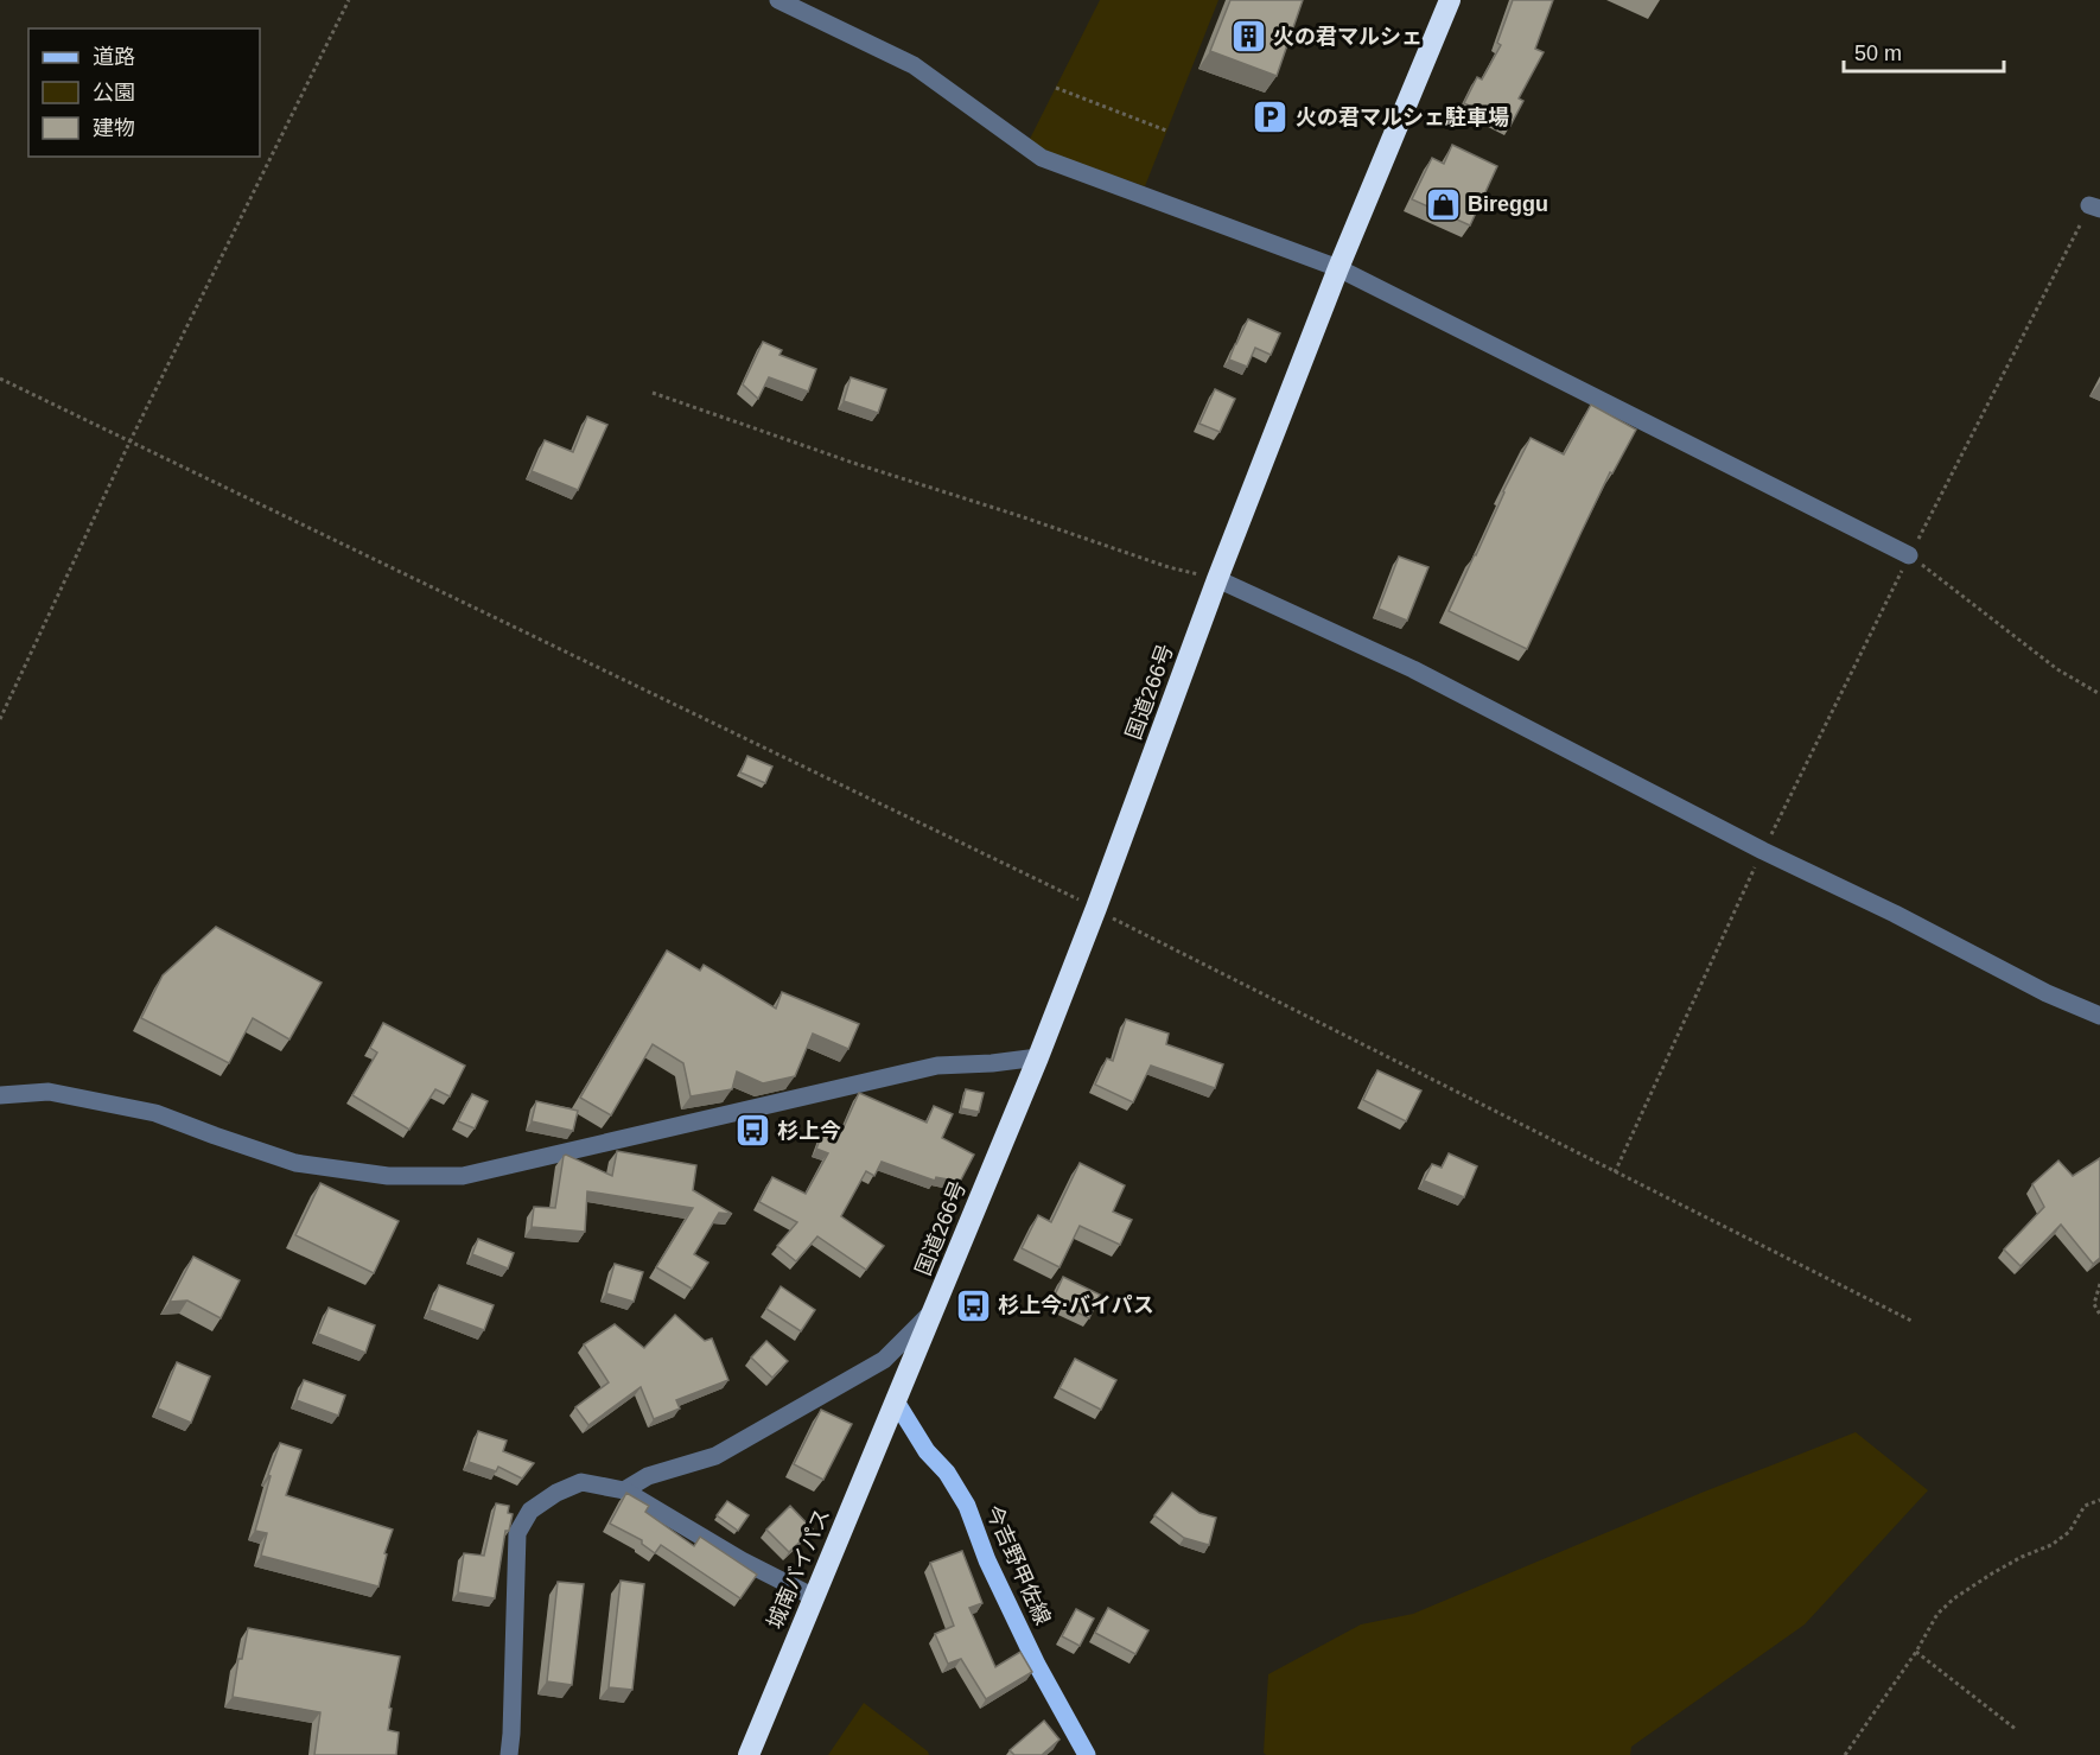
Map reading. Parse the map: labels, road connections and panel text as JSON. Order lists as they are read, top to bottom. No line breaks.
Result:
{"streets":{"highway":["国道266号","城南バイパス"],"main road":["今吉野甲佐線"]},"crossings":[["国道266号","今吉野甲佐線"],["国道266号","城南バイパス"],["今吉野甲佐線","城南バイパス"]],"places":{"building":["火の君マルシェ"],"parking":["火の君マルシェ駐車場"],"shop":["Bireggu"],"bus stop":["杉上今","杉上今·バイパス"]},"legend":["道路","公園","建物"],"scale_bar":"50 m"}
